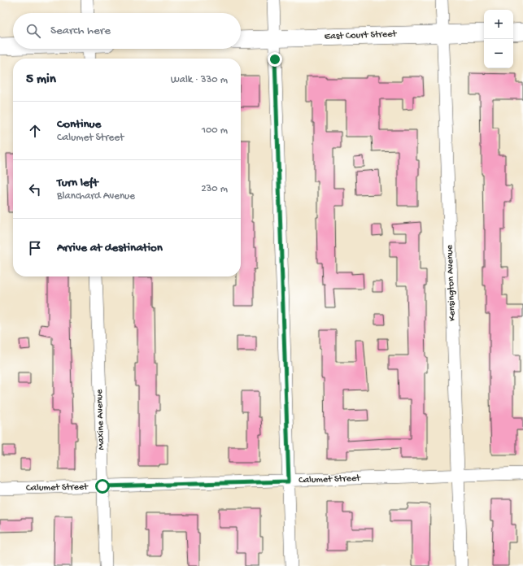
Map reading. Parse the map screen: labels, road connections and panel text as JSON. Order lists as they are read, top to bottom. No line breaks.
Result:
{"streets":{"main road":["East Court Street"],"street":["Kensington Avenue","Maxine Avenue","Calumet Street"]},"crossings":[["East Court Street","Kensington Avenue"],["Kensington Avenue","Calumet Street"],["Maxine Avenue","Calumet Street"]],"page":{"map_buttons":["+","−"],"search":"Search here","heading":["5 min","Walk · 330 m"],"list":[["Continue","Calumet Street","100 m"],["Turn left","Blanchard Avenue","230 m"],"Arrive at destination"]}}
